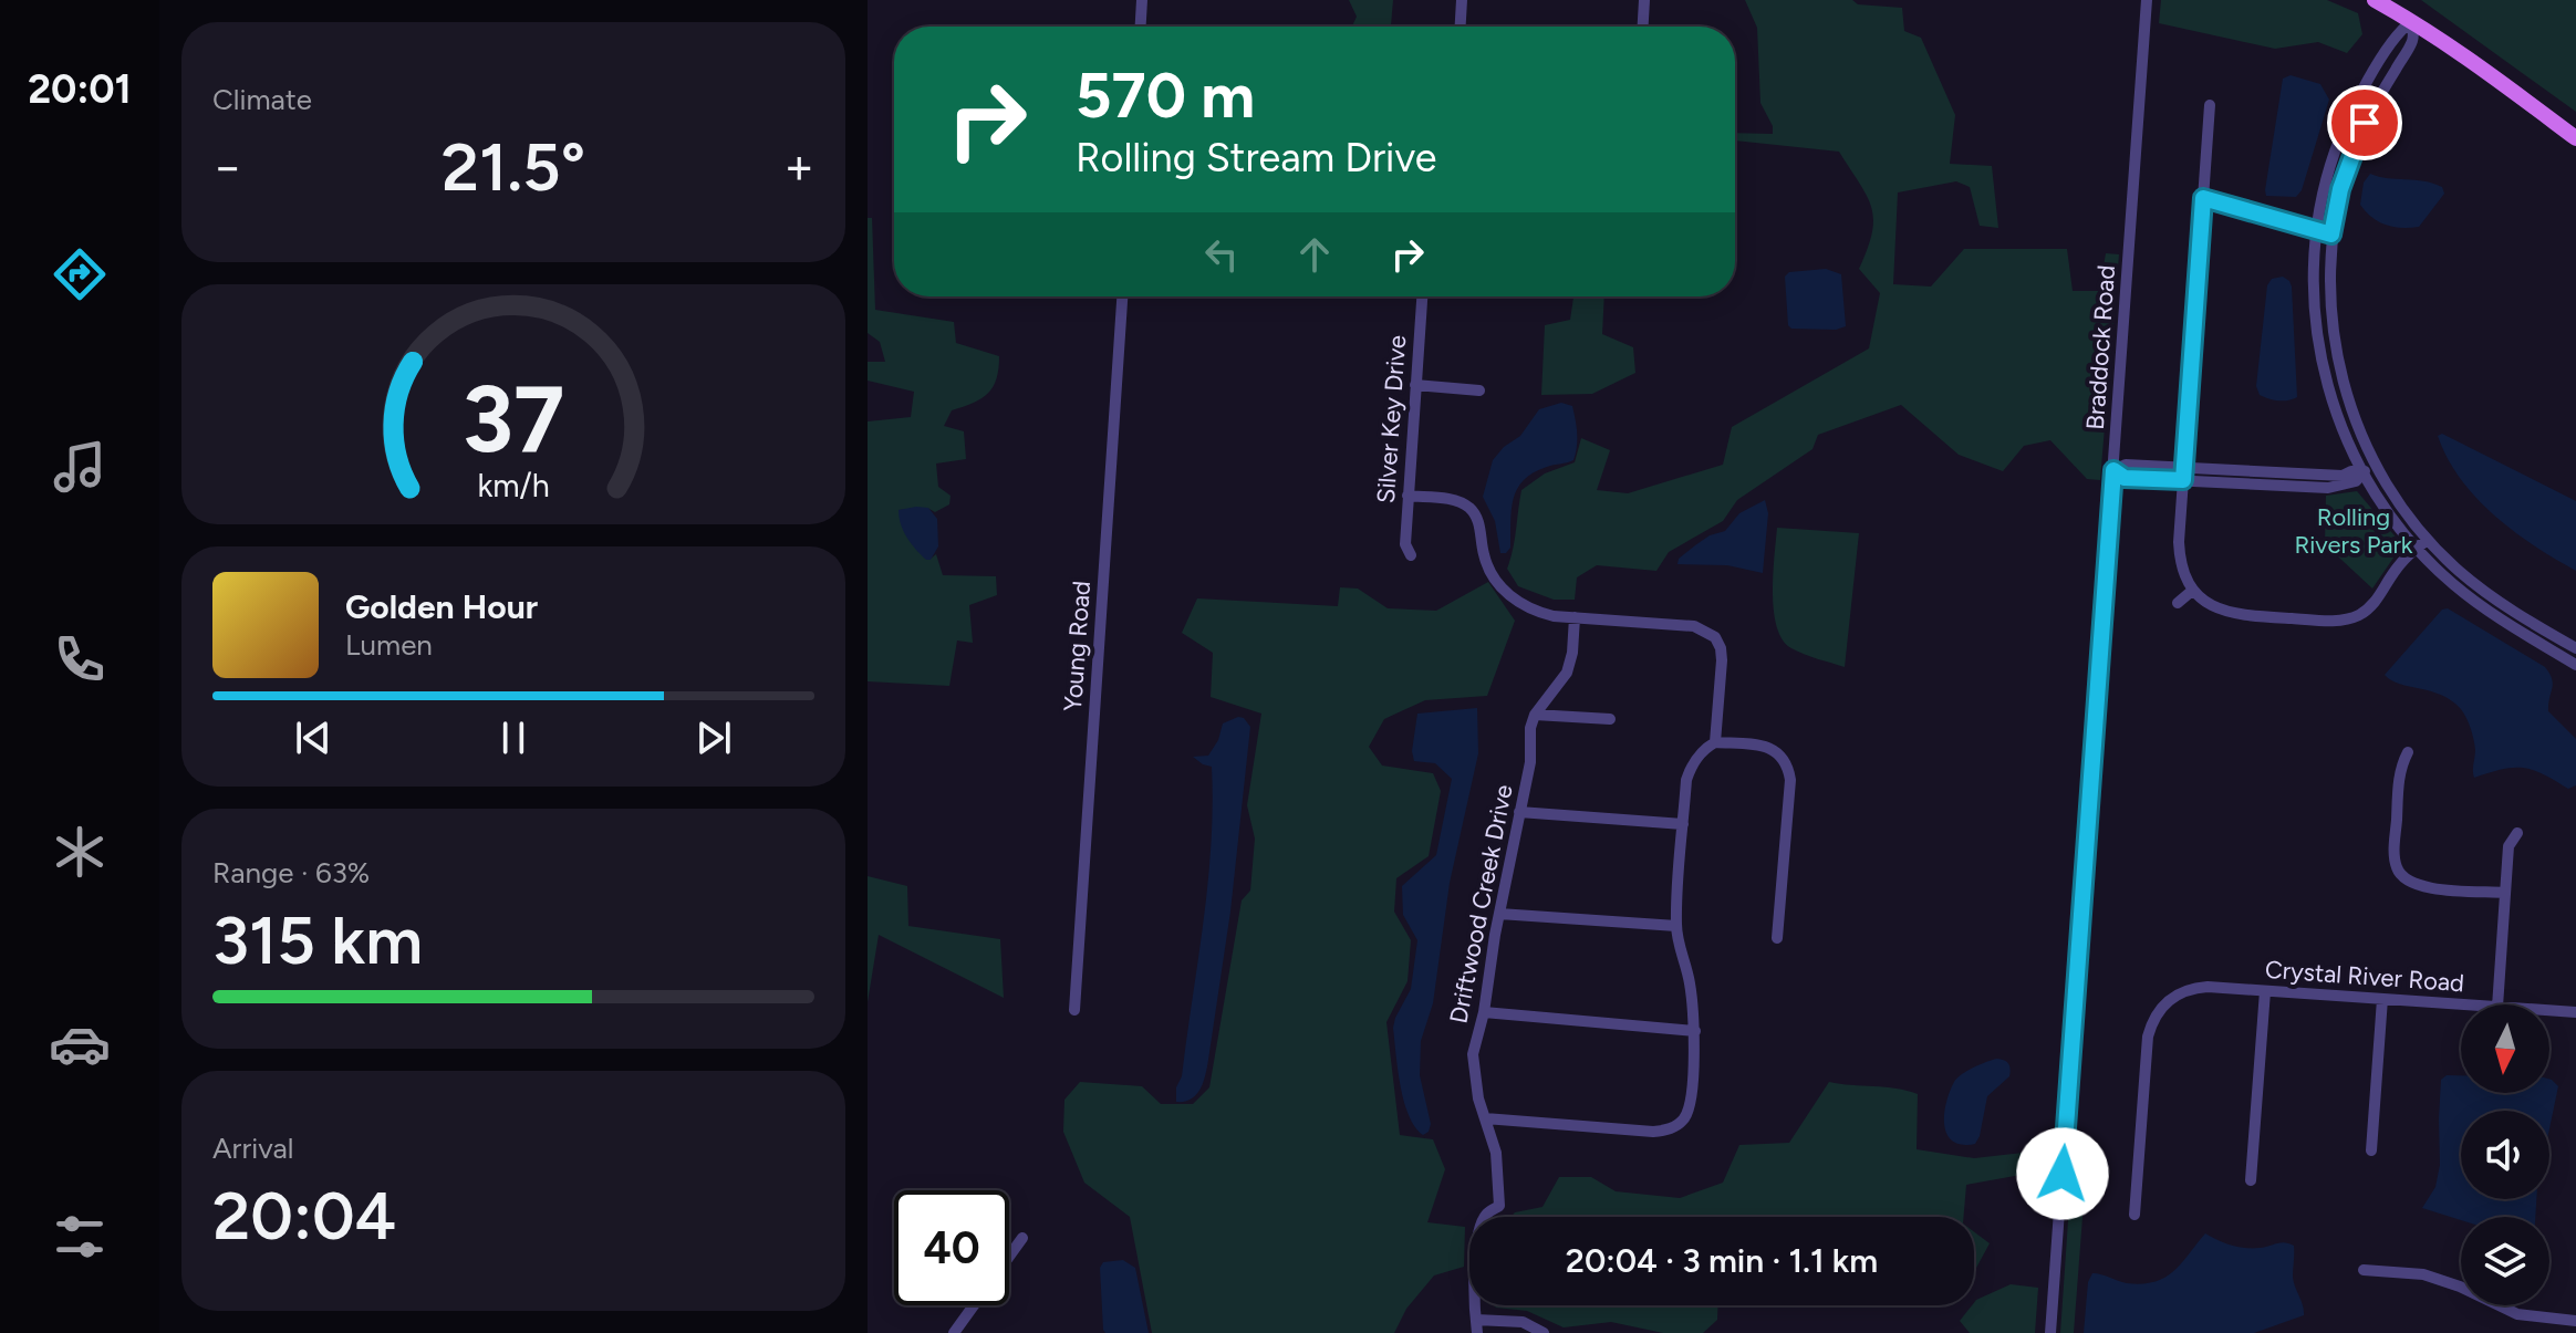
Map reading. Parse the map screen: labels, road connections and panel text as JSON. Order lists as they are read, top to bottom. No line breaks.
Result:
{"streets":{"street":["Braddock Road","Silver Key Drive","Young Road","Driftwood Creek Drive","Crystal River Road"]},"parks":["Rolling Rivers Park"],"north":"bottom","page":{"tabs":"20:01","tile":["Climate",["Range · 63%","315 km"],["Arrival","20:04"]],"turn":["570 m","Rolling Stream Drive"],"heat":["−","21.5°","+"],"song":["Golden Hour","Lumen"],"limit":"40","trip":"20:04 · 3 min · 1.1 km","gauge":["37","km/h"]}}
